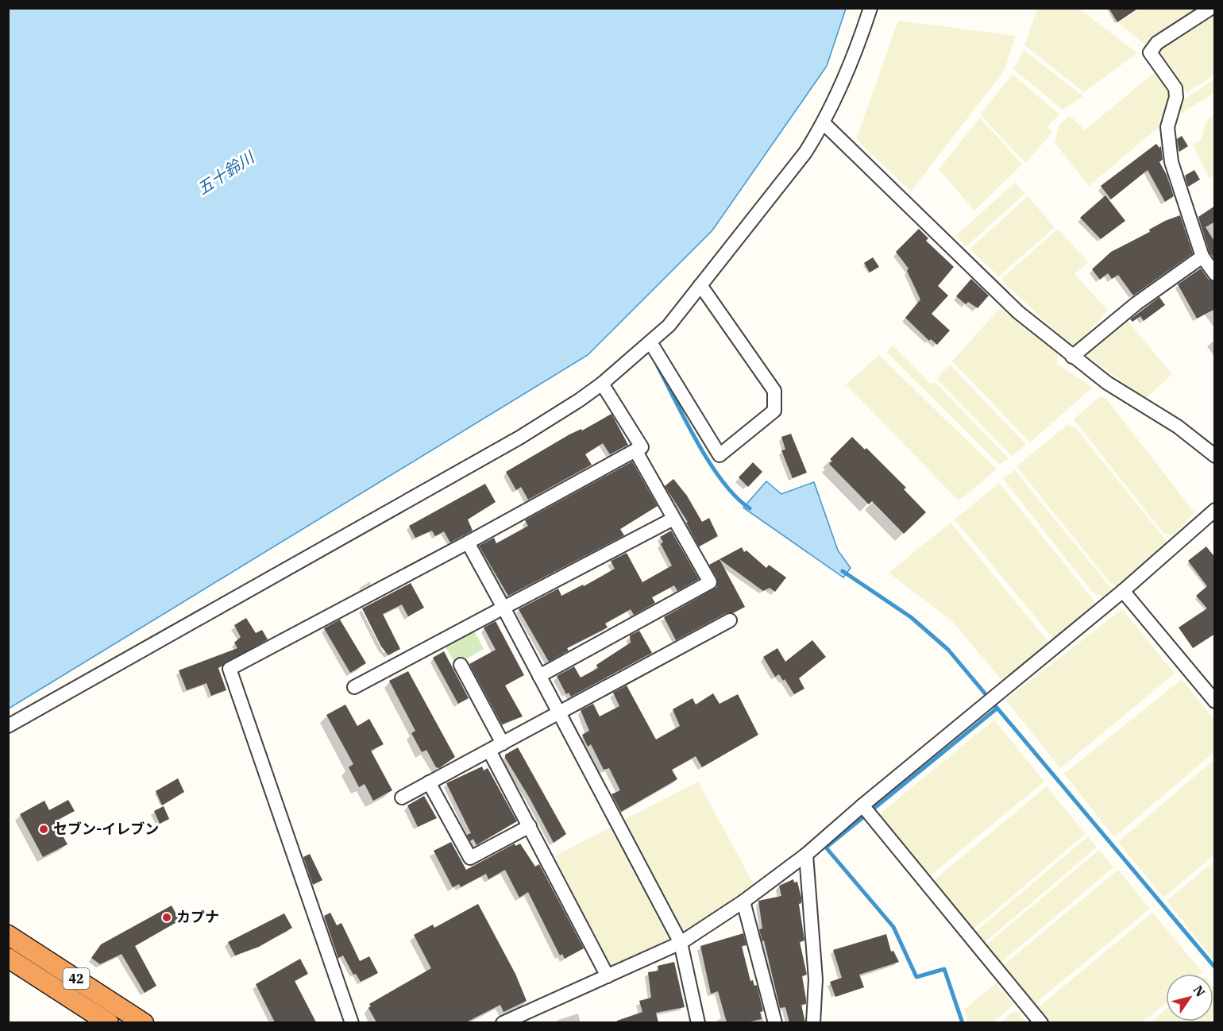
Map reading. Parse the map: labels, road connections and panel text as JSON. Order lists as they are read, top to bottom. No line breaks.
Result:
{"streets":{"highway":["42"]},"water":["五十鈴川"],"places":["セブン-イレブン","カプナ"],"north":"top right"}
